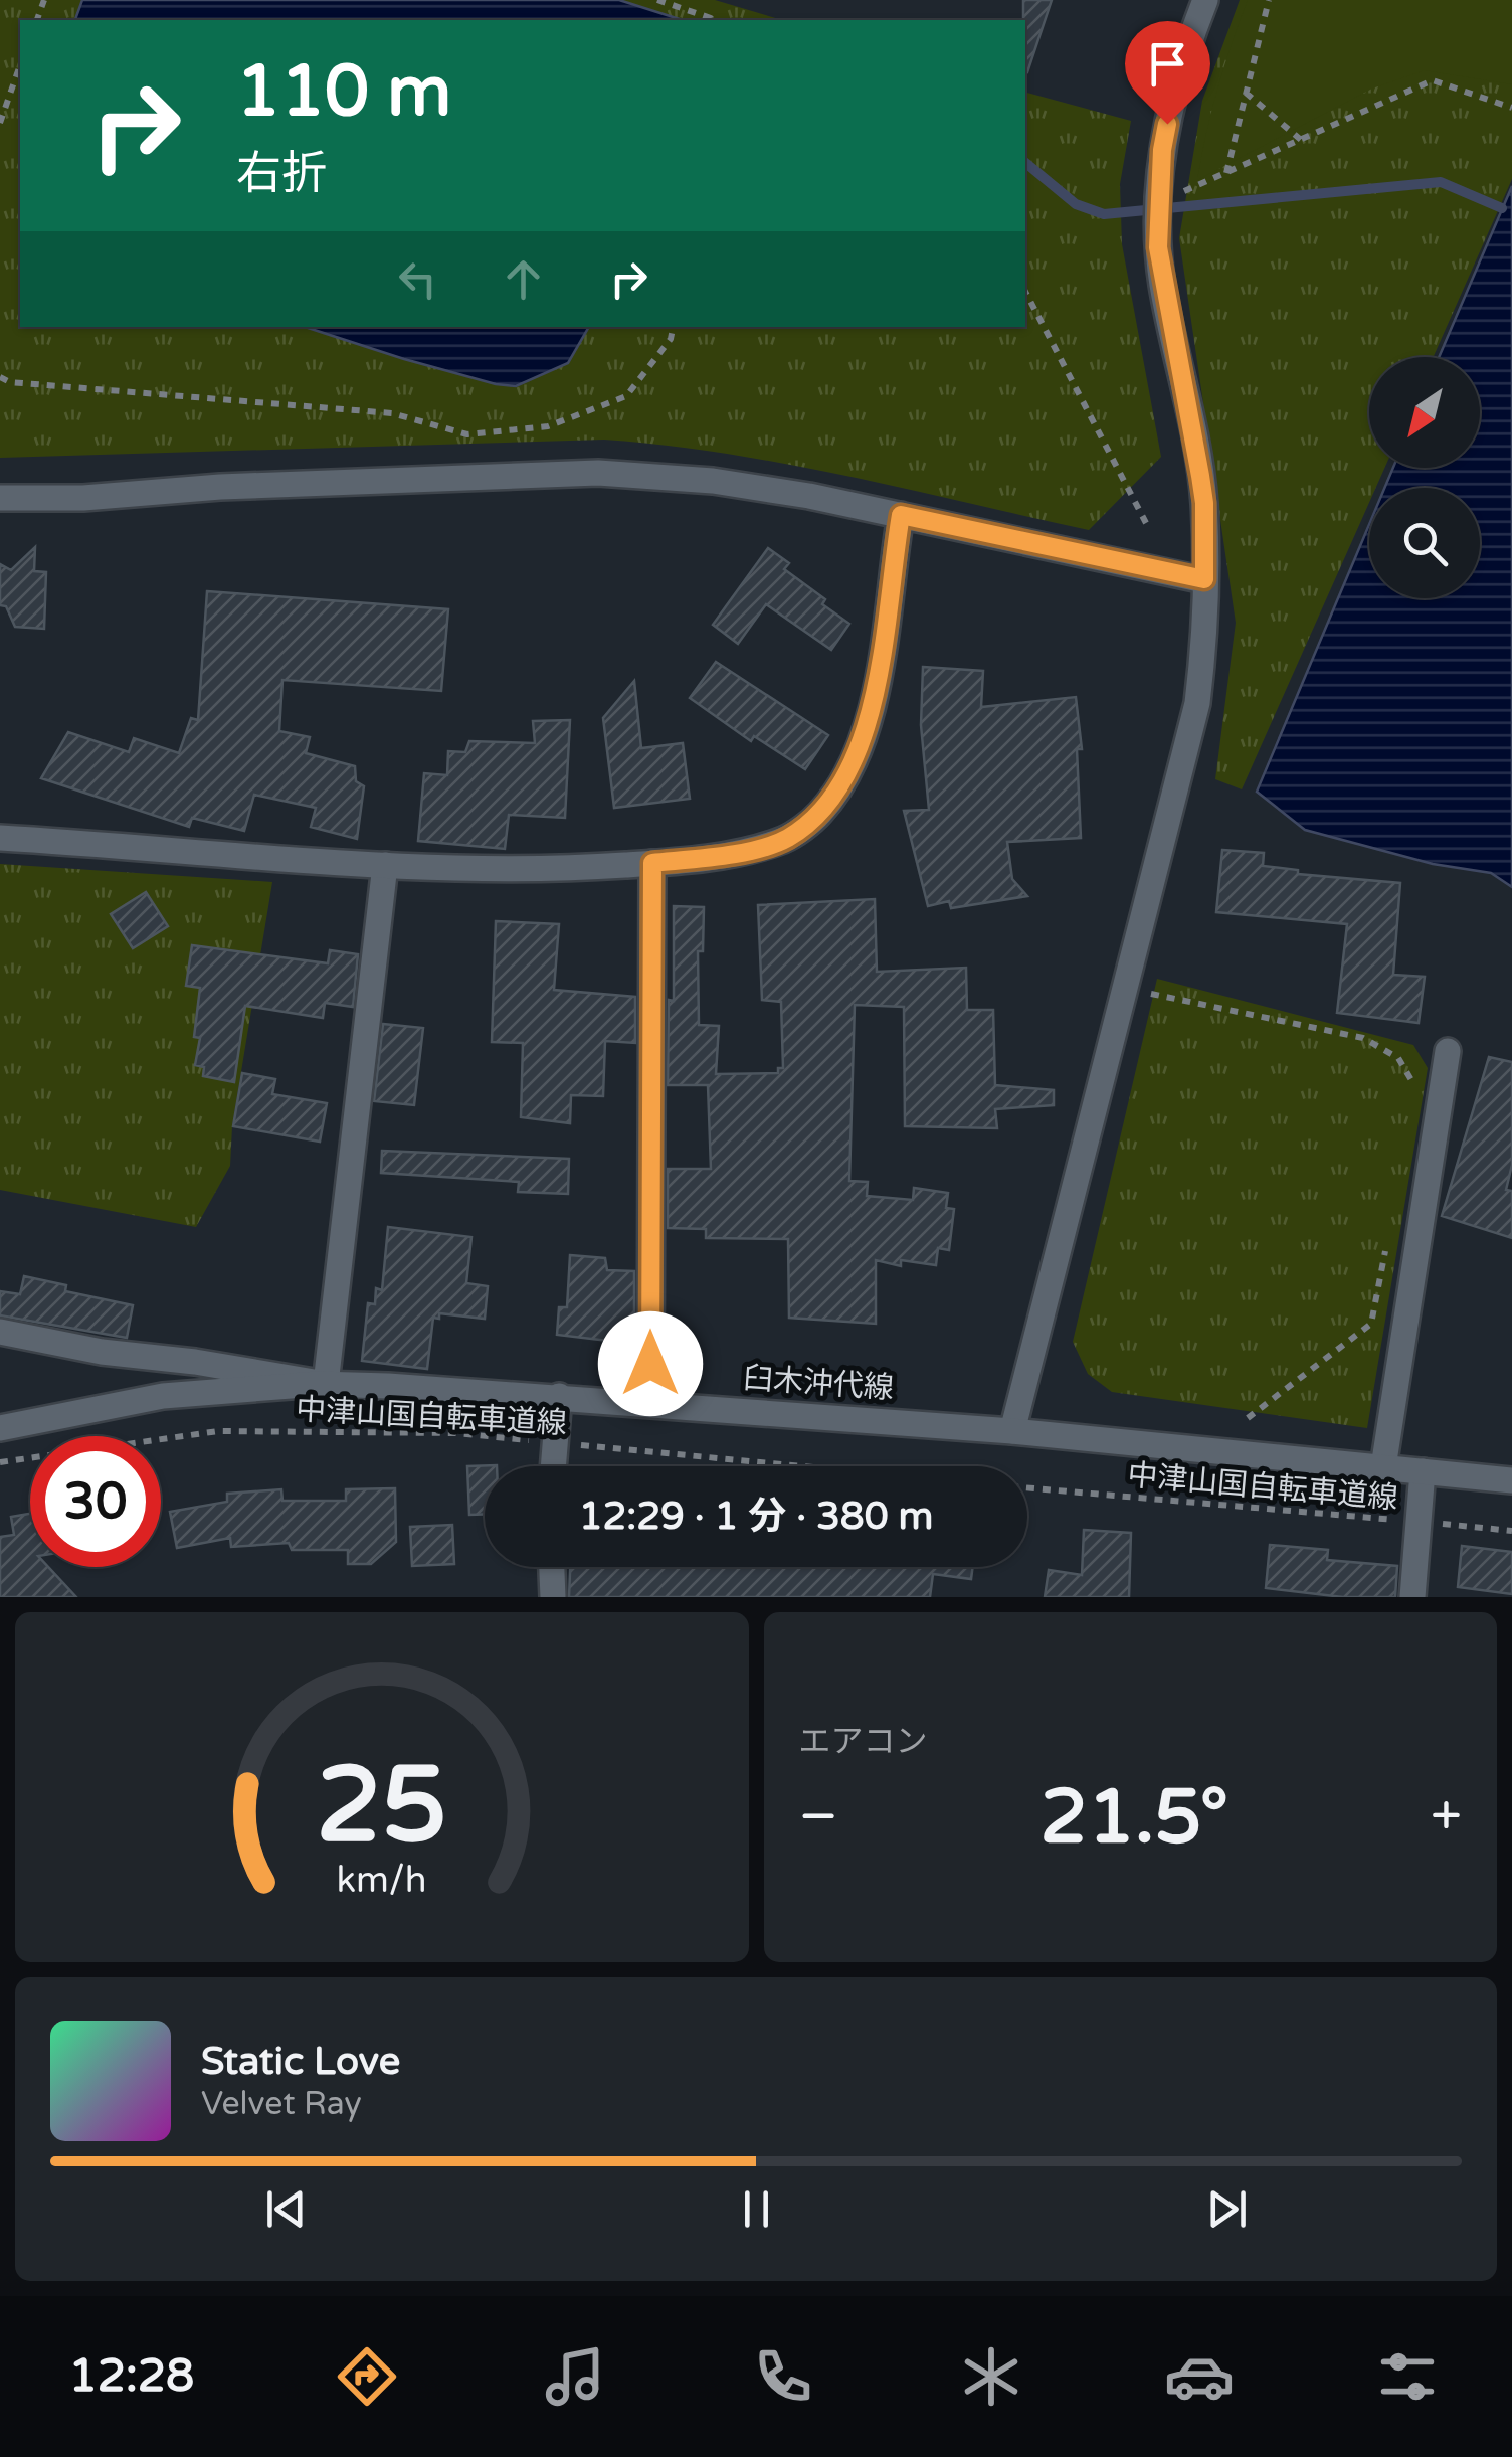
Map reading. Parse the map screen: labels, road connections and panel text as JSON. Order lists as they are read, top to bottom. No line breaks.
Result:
{"streets":{"street":["臼木沖代線"],"path":["中津山国自転車道線"]},"north":"bottom left","page":{"turn":["110 m","右折"],"limit":"30","trip":"12:29 · 1 分 · 380 m","tile":"エアコン","heat":["−","21.5°","+"],"song":["Static Love","Velvet Ray"],"tabs":"12:28","gauge":["25","km/h"]}}
